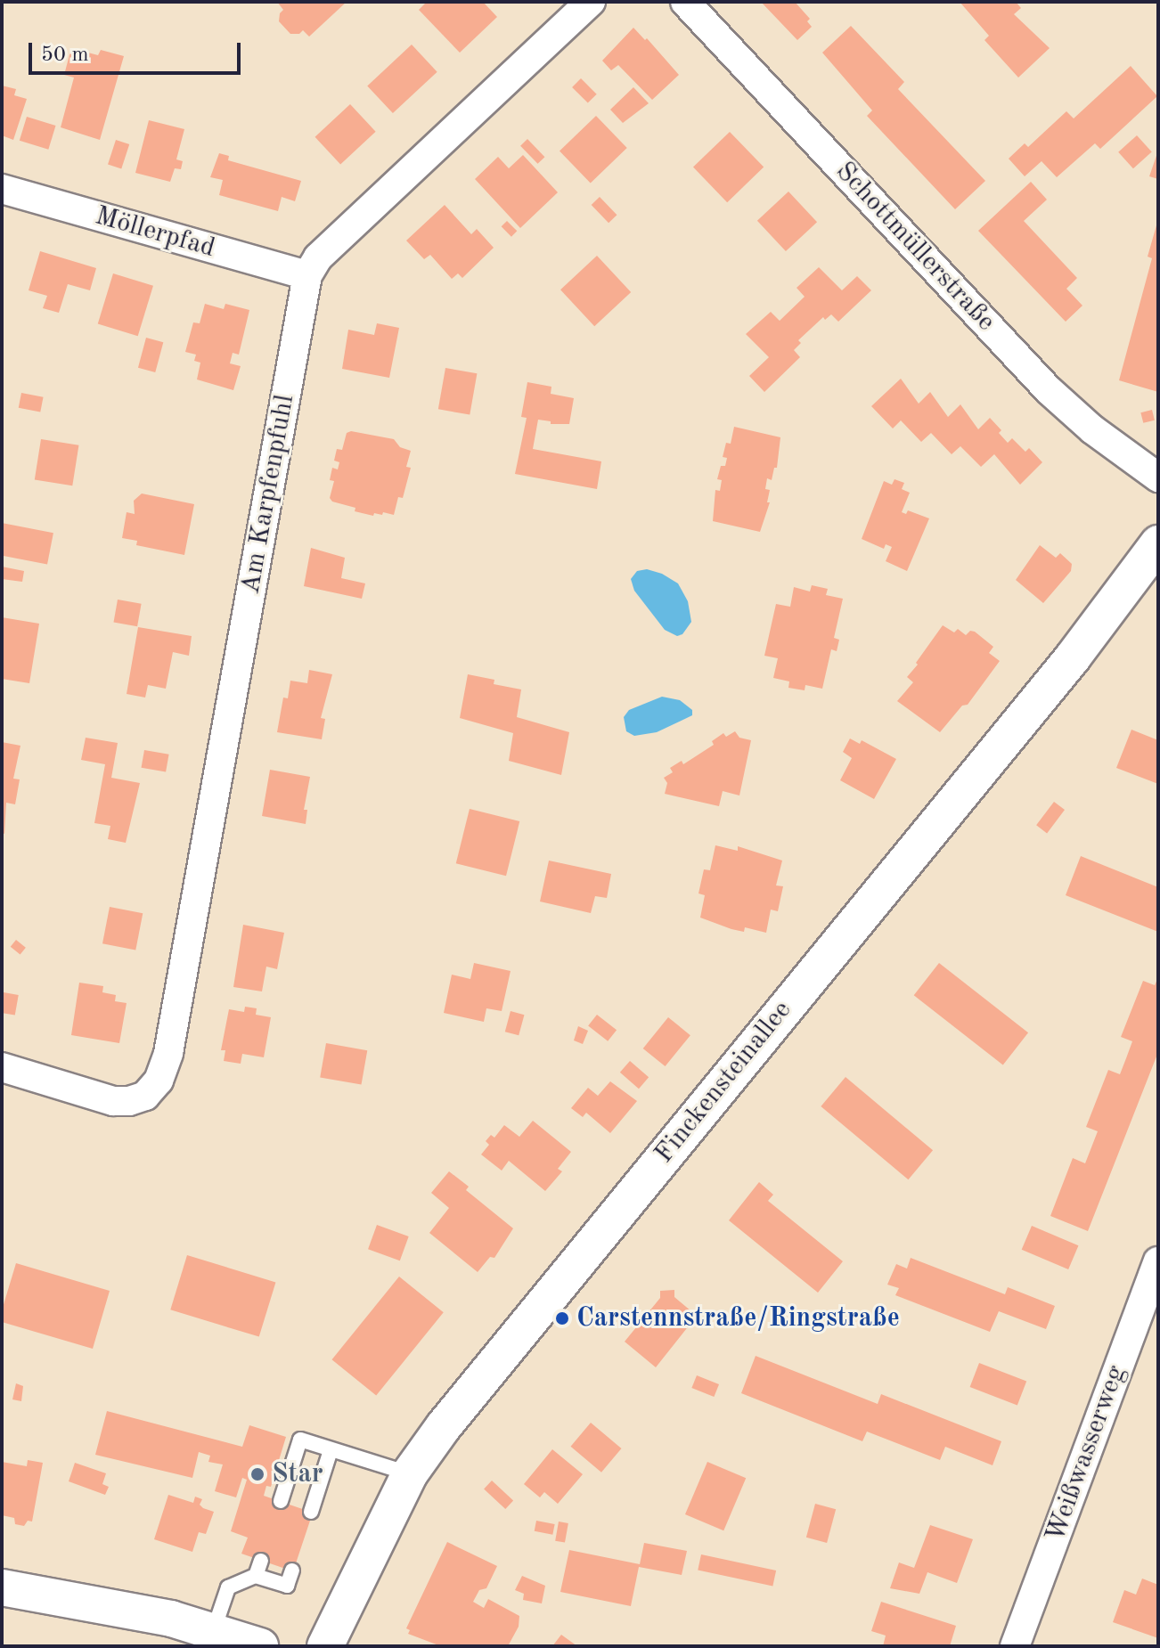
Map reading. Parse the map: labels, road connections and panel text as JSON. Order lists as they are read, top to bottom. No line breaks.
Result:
{"streets":{"street":["Möllerpfad","Schottmüllerstraße","Am Karpfenpfuhl","Finckensteinallee","Weißwasserweg"]},"crossings":[["Möllerpfad","Am Karpfenpfuhl"]],"places":["Carstennstraße/Ringstraße","Star"],"scale_bar":"50 m"}
